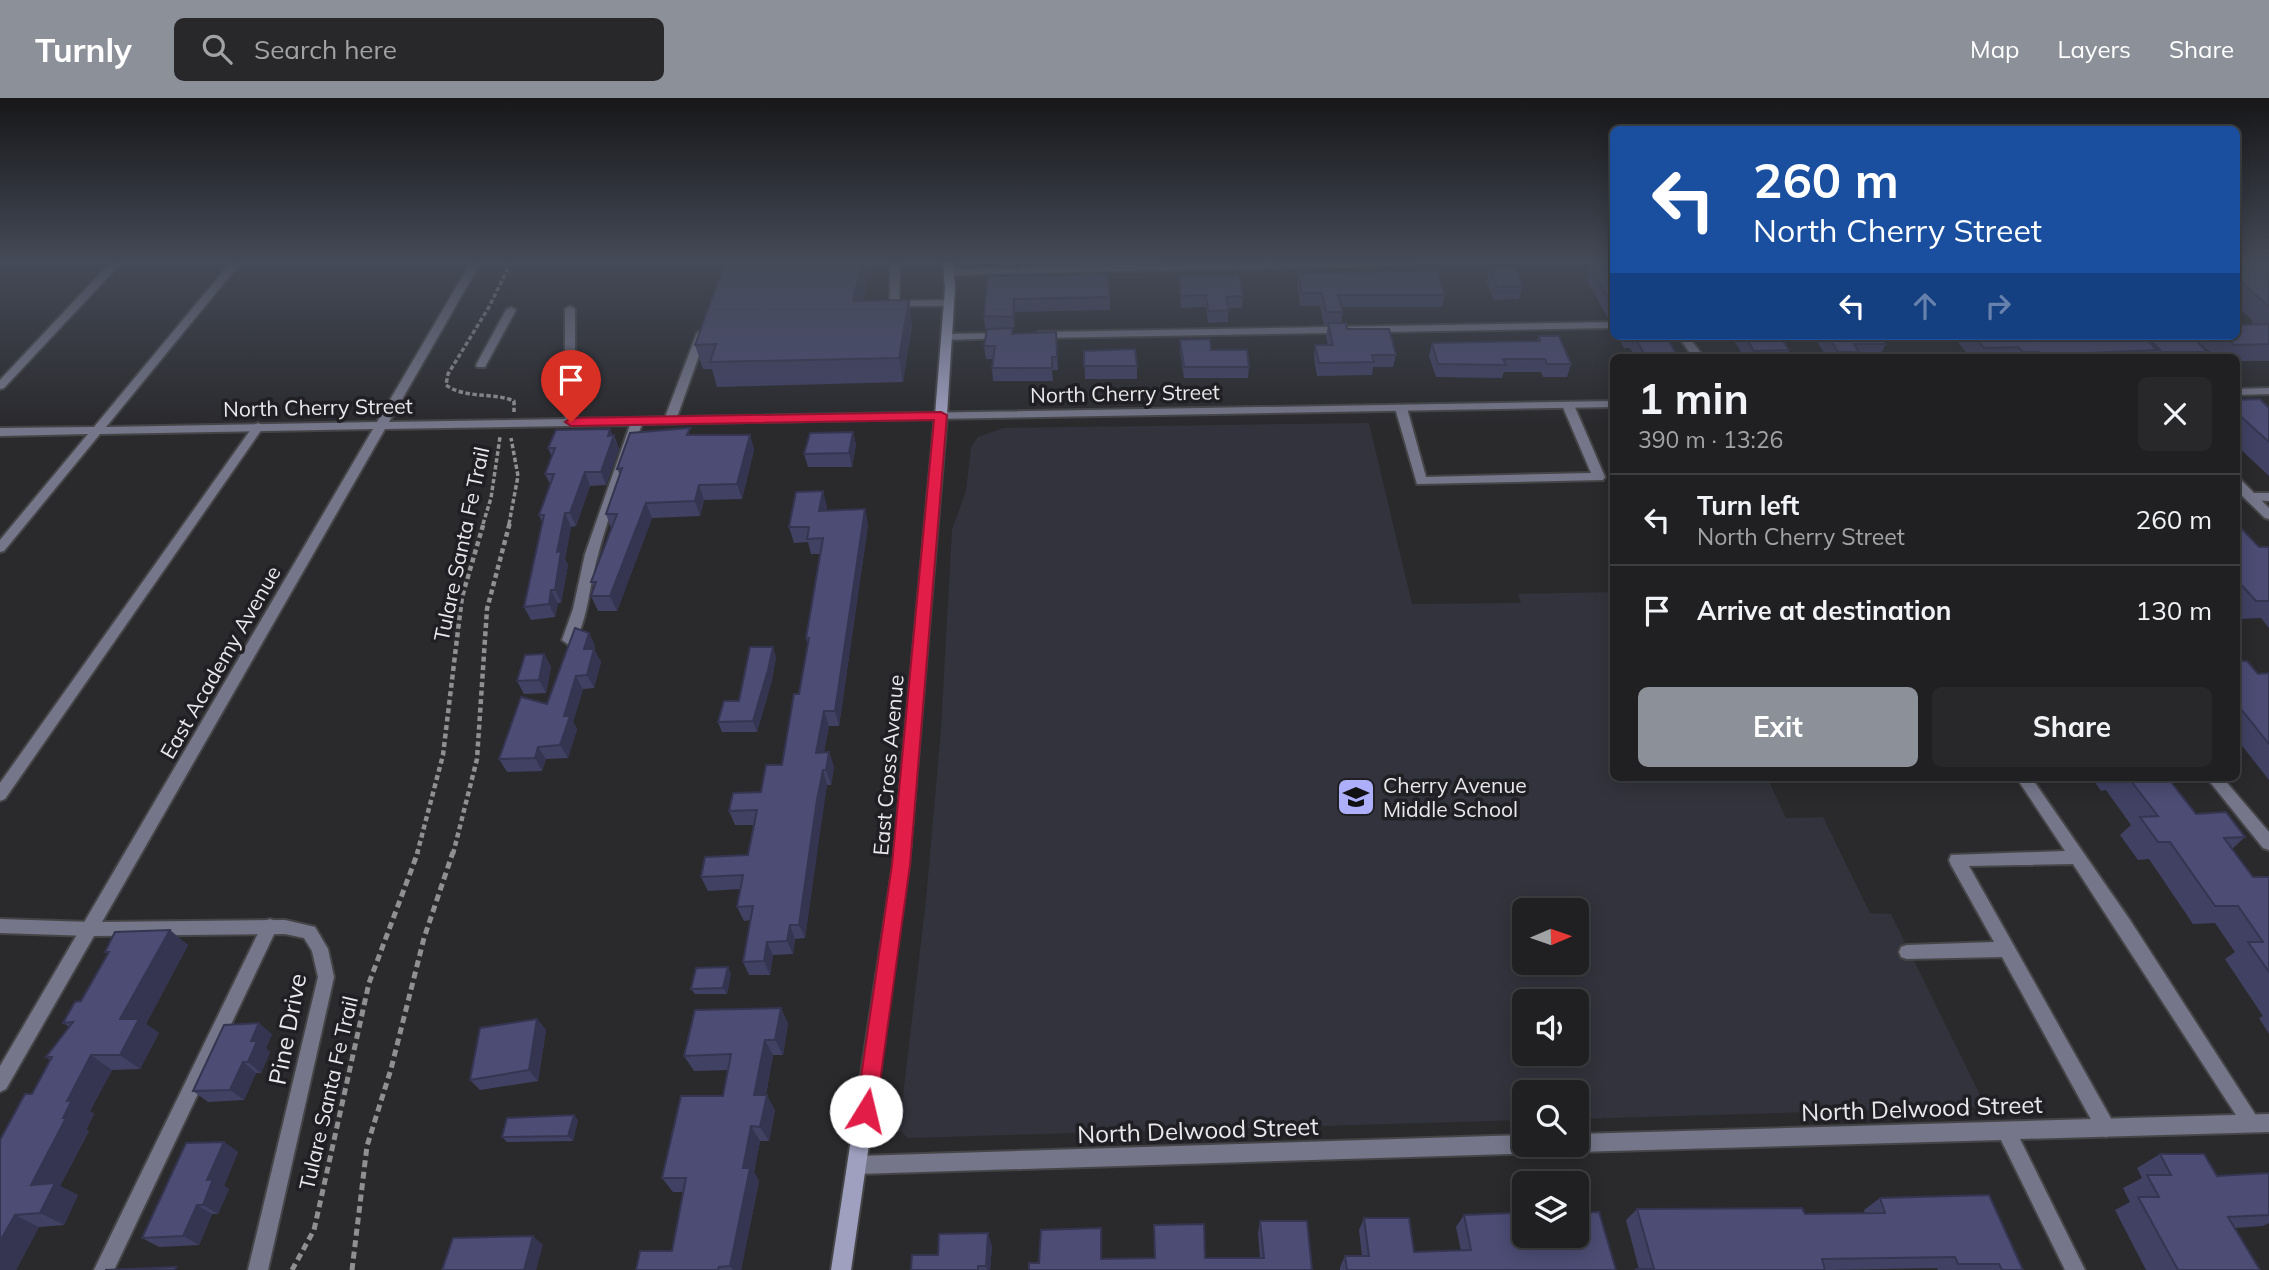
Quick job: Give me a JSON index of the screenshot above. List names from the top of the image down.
{
  "streets": {
    "street": [
      "North Cherry Street",
      "East Academy Avenue",
      "East Cross Avenue",
      "Pine Drive",
      "North Delwood Street"
    ],
    "path": ["Tulare Santa Fe Trail"]
  },
  "crossings": [
    ["North Cherry Street", "Tulare Santa Fe Trail"],
    ["North Cherry Street", "East Academy Avenue"],
    ["North Cherry Street", "East Cross Avenue"],
    ["East Academy Avenue", "Pine Drive"],
    ["East Cross Avenue", "North Delwood Street"]
  ],
  "places": {
    "school or university": ["Cherry Avenue Middle School"]
  },
  "north": "right",
  "page": {
    "header": "Turnly",
    "search": "Search here",
    "nav": ["Map", "Layers", "Share"],
    "turn": ["260 m", "North Cherry Street"],
    "heading": ["1 min", "390 m · 13:26"],
    "list": [
      {
        "name": "Turn left",
        "note": "North Cherry Street",
        "value": "260 m"
      },
      {
        "name": "Arrive at destination",
        "value": "130 m"
      }
    ],
    "buttons": ["Exit", "Share"]
  }
}
